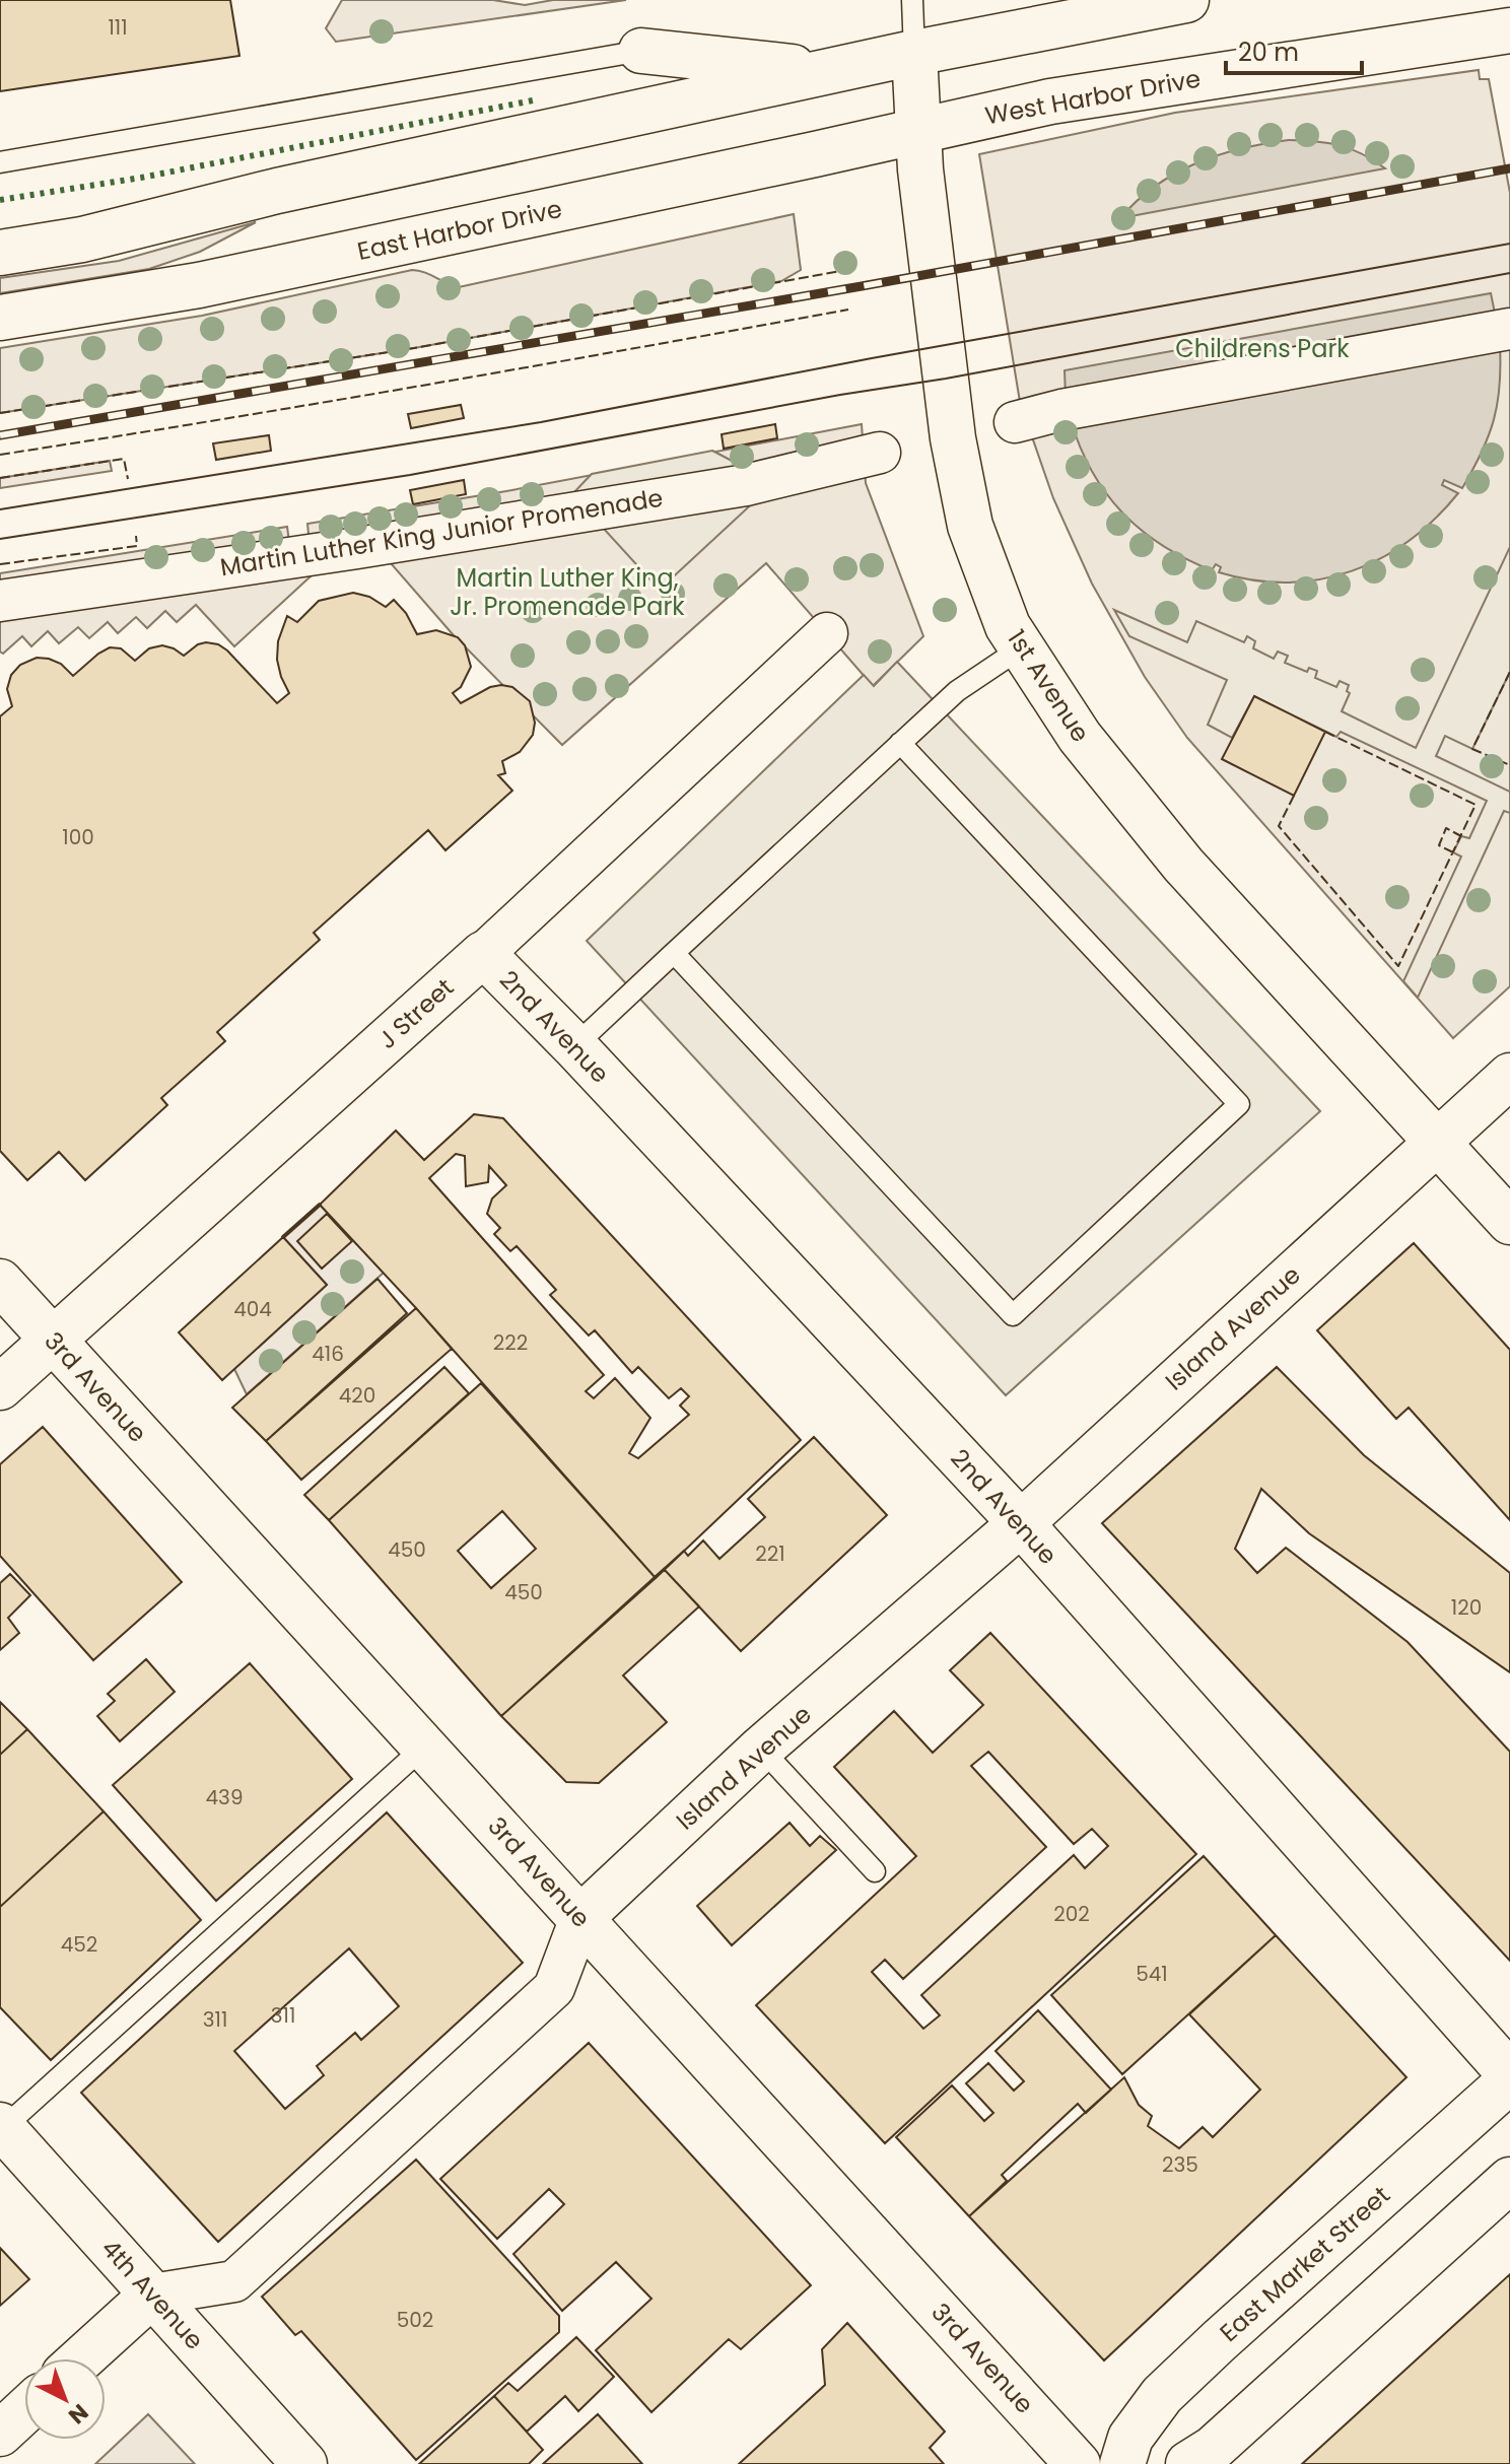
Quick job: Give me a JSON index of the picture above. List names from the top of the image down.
{
  "streets": {
    "main road": [
      "West Harbor Drive",
      "East Harbor Drive",
      "1st Avenue",
      "J Street",
      "2nd Avenue",
      "Island Avenue",
      "3rd Avenue",
      "East Market Street",
      "4th Avenue"
    ],
    "street": ["Martin Luther King Junior Promenade"]
  },
  "crossings": [
    ["West Harbor Drive", "East Harbor Drive"],
    ["West Harbor Drive", "1st Avenue"],
    ["East Harbor Drive", "1st Avenue"],
    ["1st Avenue", "Island Avenue"],
    ["J Street", "2nd Avenue"],
    ["J Street", "3rd Avenue"],
    ["2nd Avenue", "Island Avenue"],
    ["Island Avenue", "3rd Avenue"],
    ["Island Avenue", "4th Avenue"]
  ],
  "parks": ["Childrens Park", "Martin Luther King, Jr. Promenade Park"],
  "house_numbers": [
    "111",
    "100",
    "404",
    "222",
    "416",
    "420",
    "450",
    "221",
    "450",
    "120",
    "439",
    "202",
    "452",
    "541",
    "311",
    "311",
    "235",
    "502"
  ],
  "scale_bar": "20 m",
  "north": "bottom right"
}
